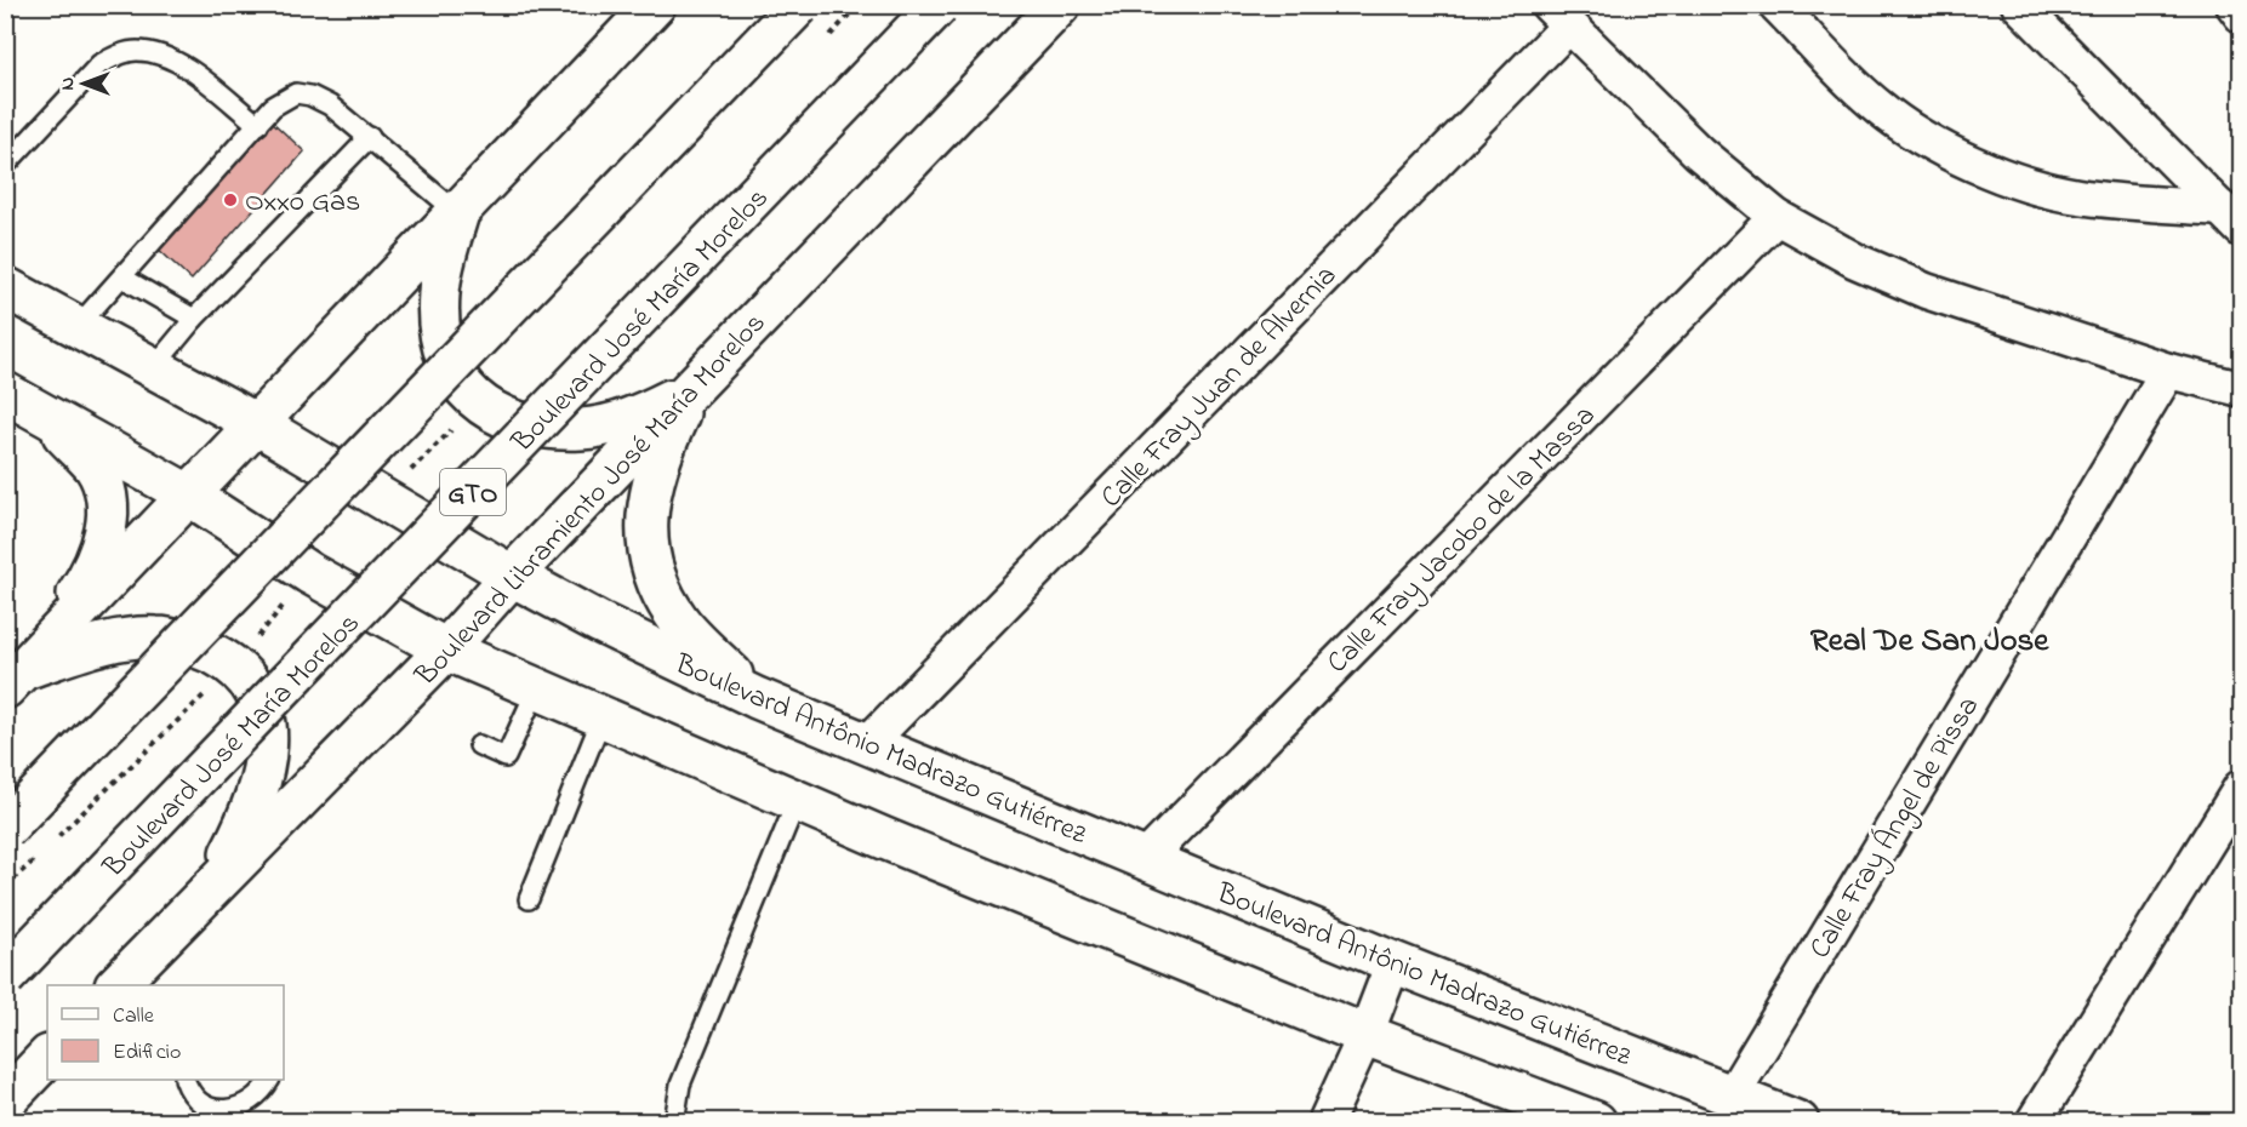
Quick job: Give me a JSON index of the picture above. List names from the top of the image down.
{
  "streets": {
    "street": [
      "Boulevard José María Morelos",
      "Calle Fray Juan de Alvernia",
      "GTO",
      "Boulevard Libramiento José María Morelos",
      "Calle Fray Jacobo de la Massa",
      "Boulevard Antônio Madrazo Gutiérrez",
      "Calle Fray Ángel de Pissa"
    ]
  },
  "crossings": [
    ["Calle Fray Juan de Alvernia", "Boulevard Antônio Madrazo Gutiérrez"],
    ["Boulevard Libramiento José María Morelos", "Boulevard Antônio Madrazo Gutiérrez"],
    ["Calle Fray Jacobo de la Massa", "Boulevard Antônio Madrazo Gutiérrez"],
    ["Boulevard Antônio Madrazo Gutiérrez", "Calle Fray Ángel de Pissa"]
  ],
  "districts": ["Real De San Jose"],
  "places": ["Oxxo Gas"],
  "legend": ["Calle", "Edificio"],
  "north": "left"
}
